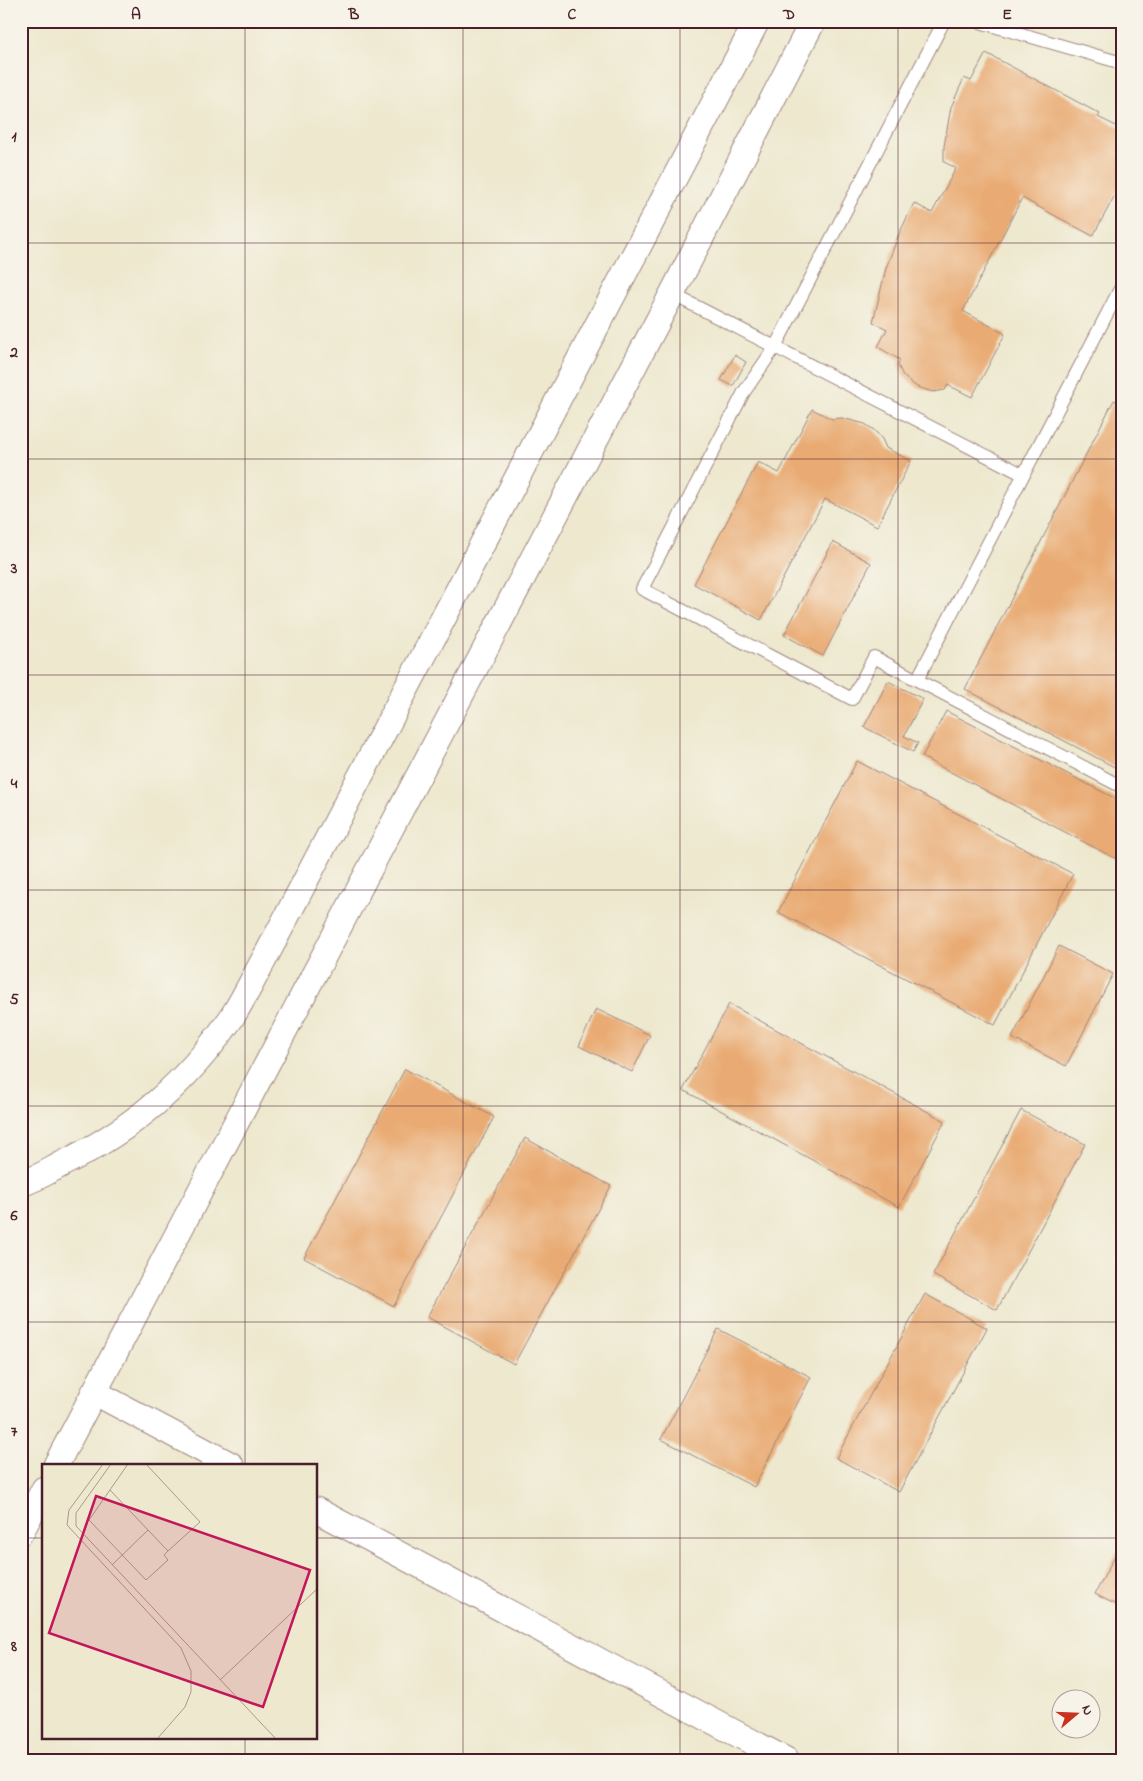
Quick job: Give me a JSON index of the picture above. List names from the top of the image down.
{
  "north": "right",
  "grid": {
    "columns": [
      "A",
      "B",
      "C",
      "D",
      "E"
    ],
    "rows": [
      "1",
      "2",
      "3",
      "4",
      "5",
      "6",
      "7",
      "8"
    ]
  }
}
